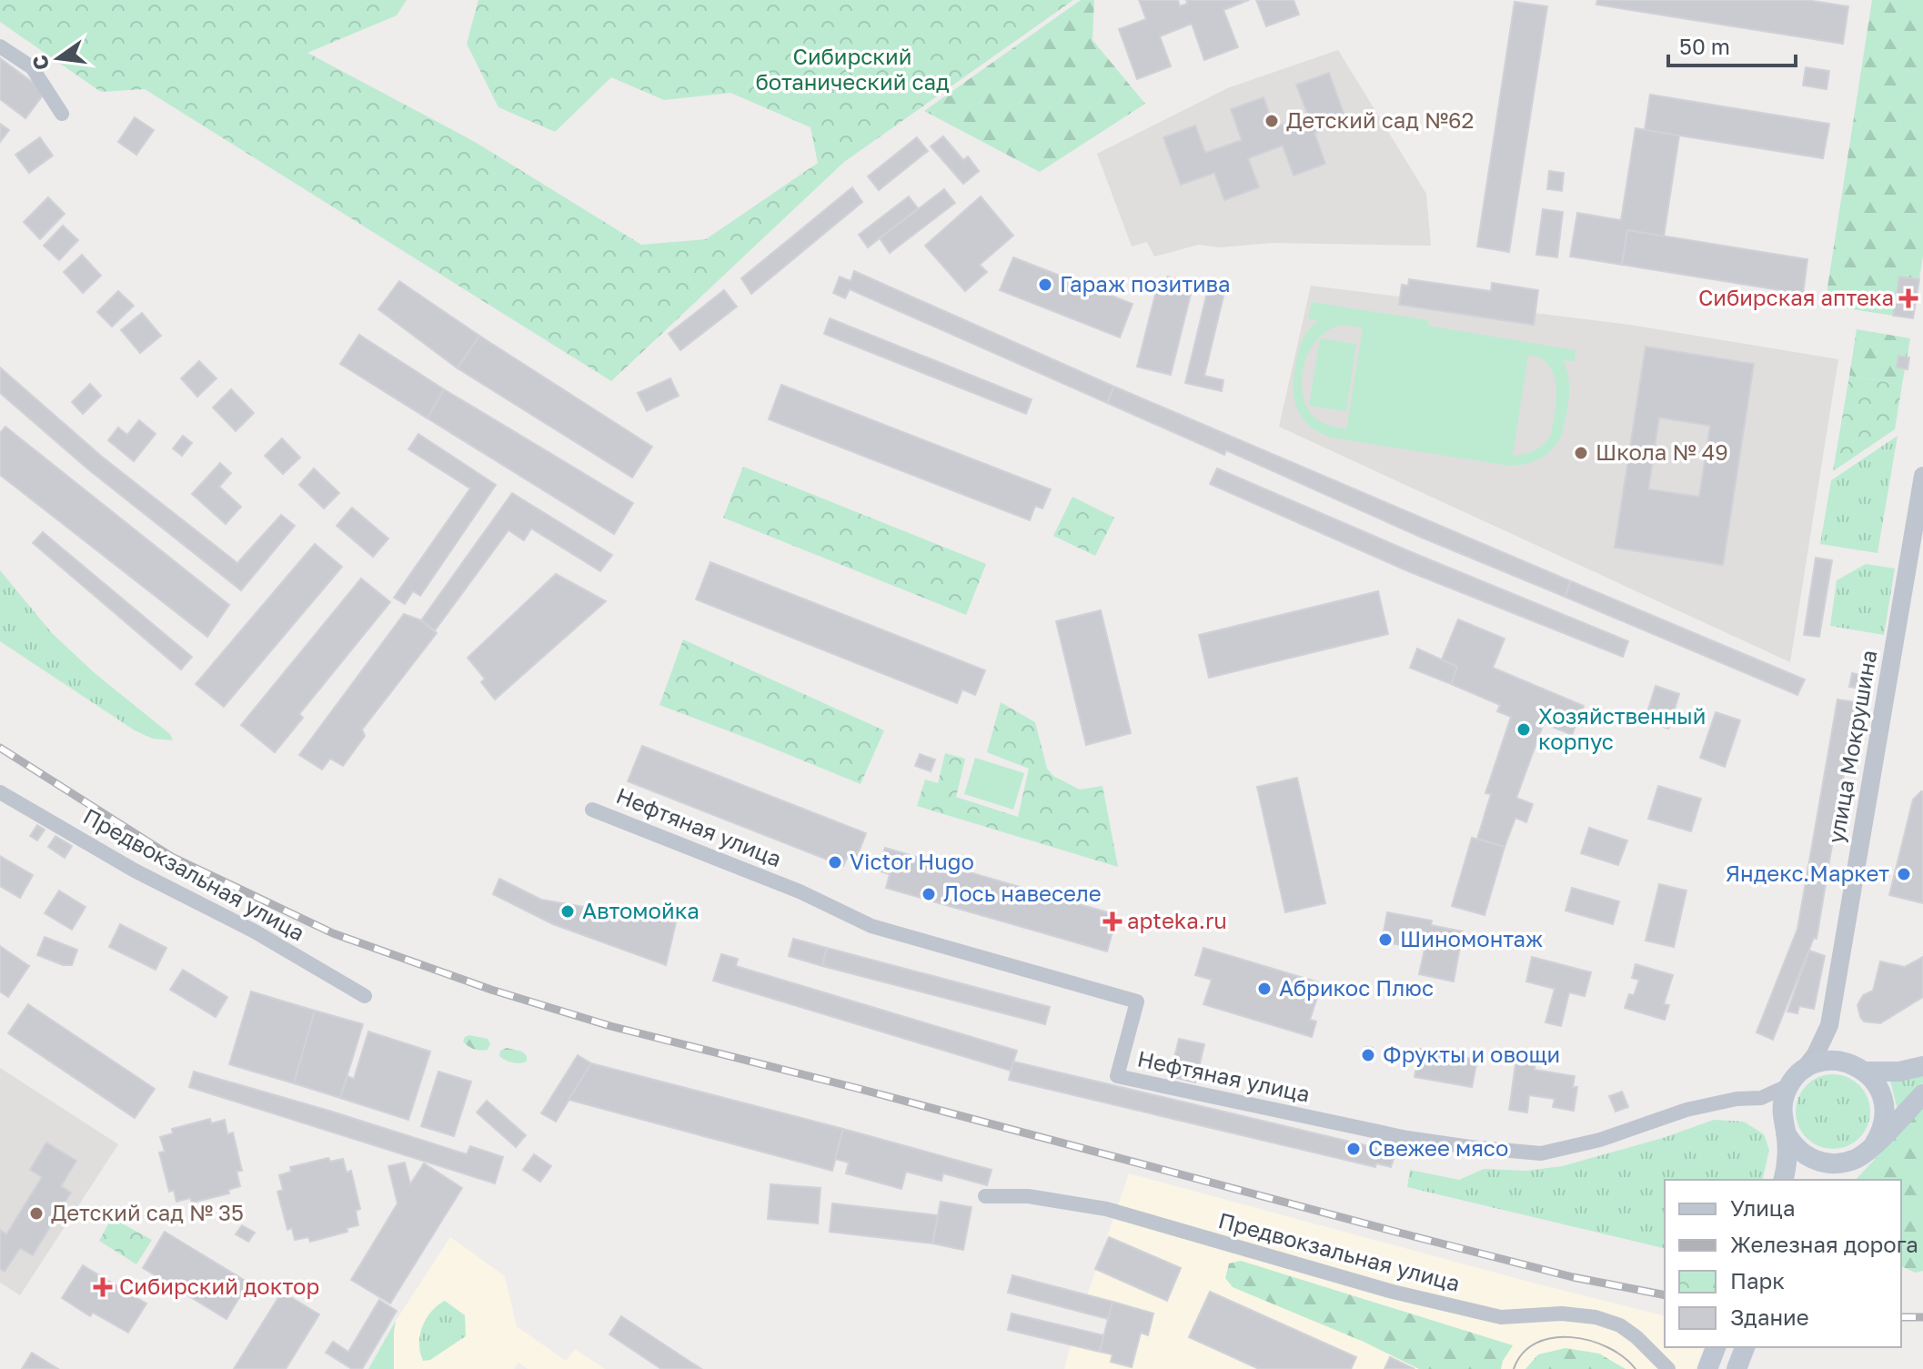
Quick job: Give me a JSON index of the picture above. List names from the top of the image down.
{
  "streets": {
    "street": ["улица Мокрушина", "Нефтяная улица", "Предвокзальная улица"]
  },
  "crossings": [
    ["улица Мокрушина", "Нефтяная улица"]
  ],
  "parks": ["Сибирский ботанический сад"],
  "places": {
    "other": [
      "Детский сад №62",
      "Гараж позитива",
      "Школа № 49",
      "Хозяйственный корпус",
      "Victor Hugo",
      "Яндекс.Маркет",
      "Лось навеселе",
      "Автомойка",
      "Шиномонтаж",
      "Абрикос Плюс",
      "Фрукты и овощи",
      "Свежее мясо",
      "Детский сад № 35"
    ],
    "health": ["Сибирская аптека", "apteka.ru", "Сибирский доктор"]
  },
  "legend": [
    "Улица",
    "Железная дорога",
    "Парк",
    "Здание"
  ],
  "scale_bar": "50 m",
  "north": "left"
}
